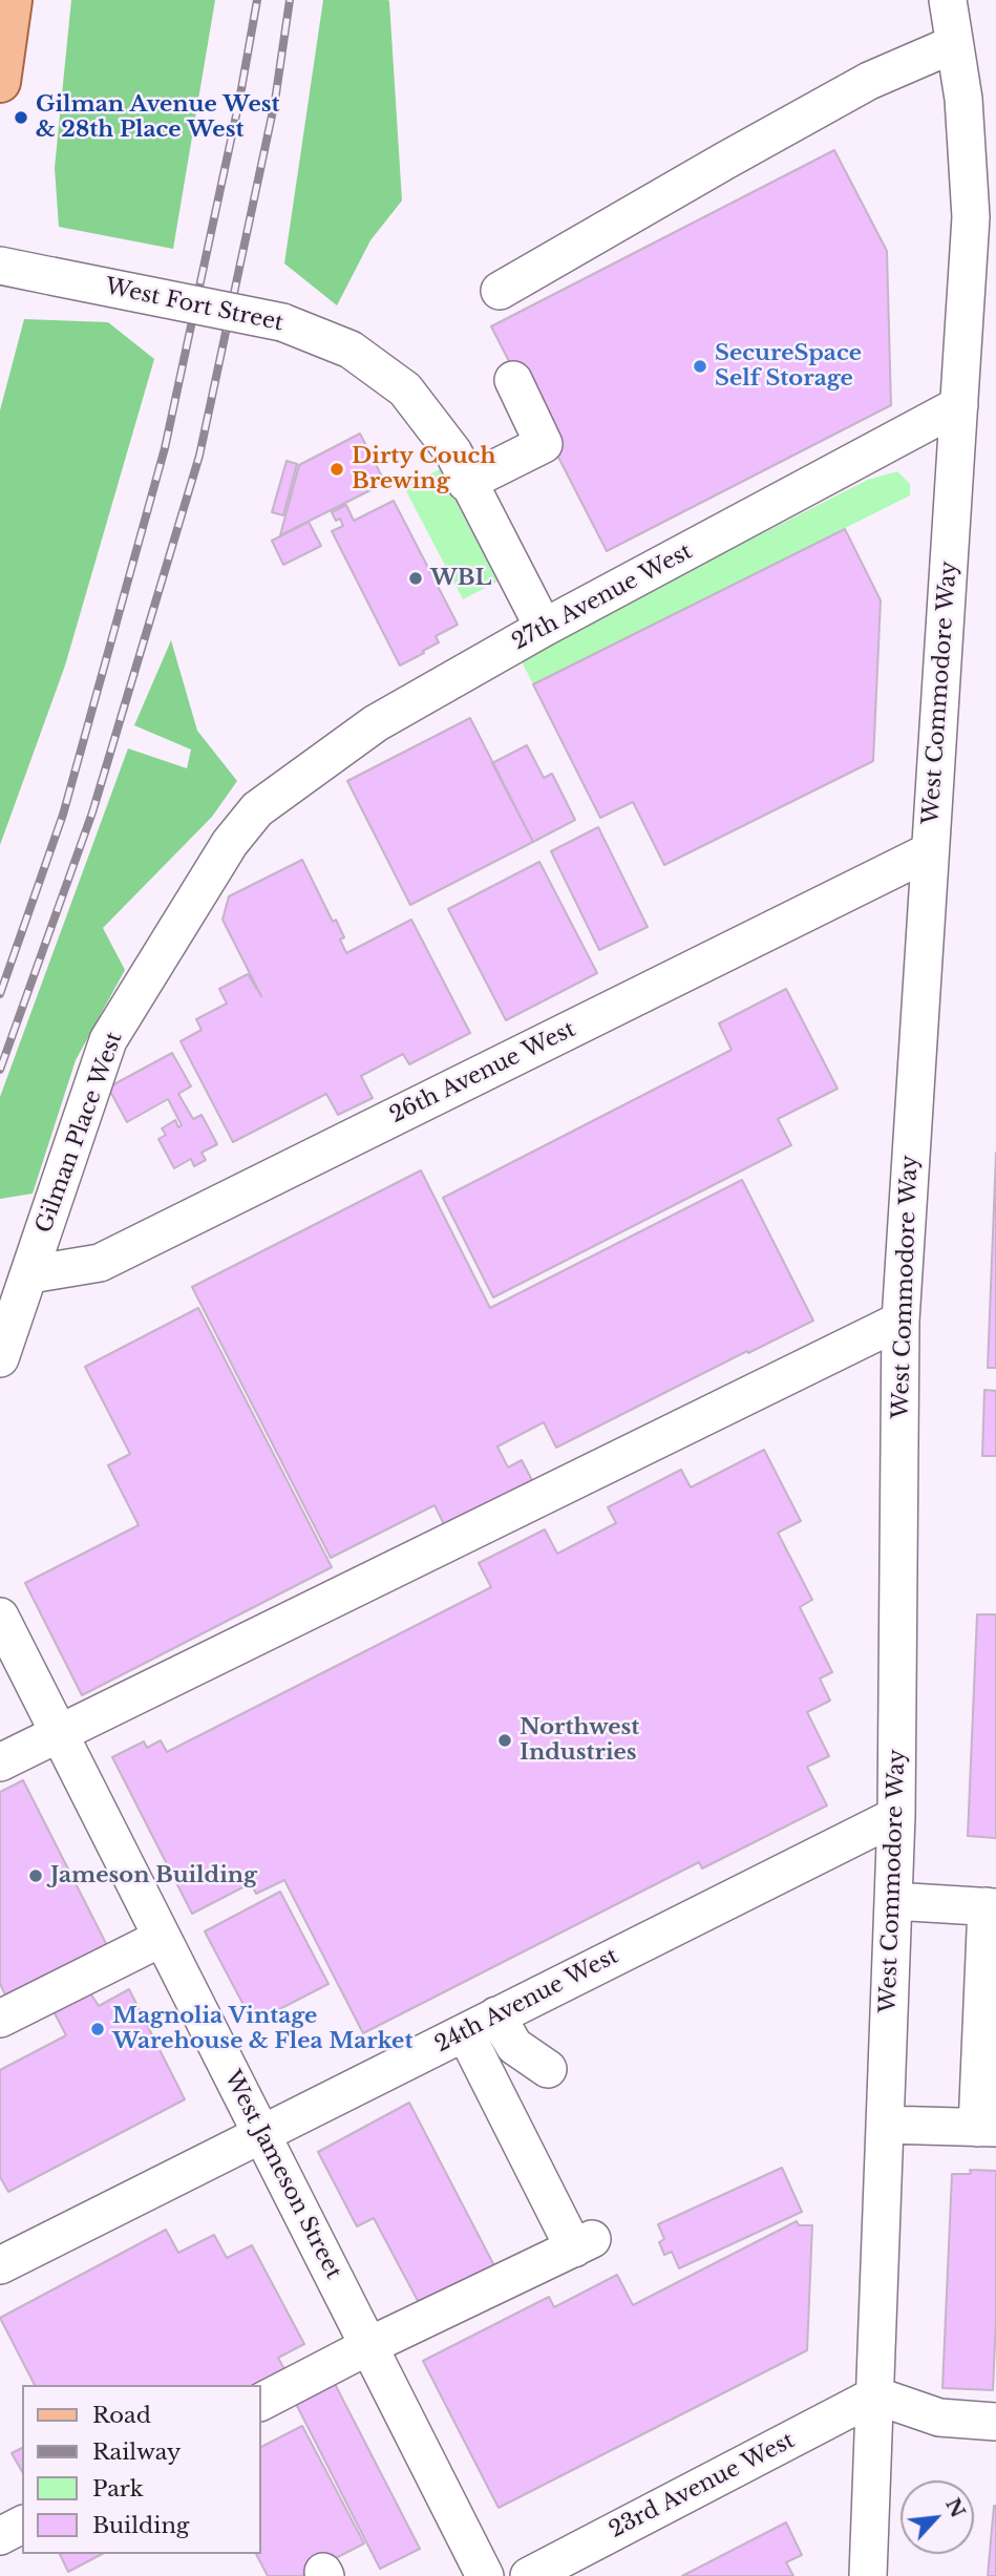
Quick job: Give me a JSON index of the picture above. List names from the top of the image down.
{
  "streets": {
    "street": [
      "West Fort Street",
      "27th Avenue West",
      "West Commodore Way",
      "26th Avenue West",
      "Gilman Place West",
      "24th Avenue West",
      "West Jameson Street",
      "23rd Avenue West"
    ]
  },
  "crossings": [
    ["West Fort Street", "27th Avenue West"],
    ["27th Avenue West", "West Commodore Way"],
    ["27th Avenue West", "Gilman Place West"],
    ["West Commodore Way", "26th Avenue West"],
    ["West Commodore Way", "24th Avenue West"],
    ["West Commodore Way", "23rd Avenue West"],
    ["26th Avenue West", "Gilman Place West"],
    ["24th Avenue West", "West Jameson Street"]
  ],
  "places": [
    "Gilman Avenue West & 28th Place West",
    "SecureSpace Self Storage",
    "Dirty Couch Brewing",
    "WBL",
    "Northwest Industries",
    "Jameson Building",
    "Magnolia Vintage Warehouse & Flea Market"
  ],
  "legend": [
    "Road",
    "Railway",
    "Park",
    "Building"
  ],
  "north": "top right"
}
